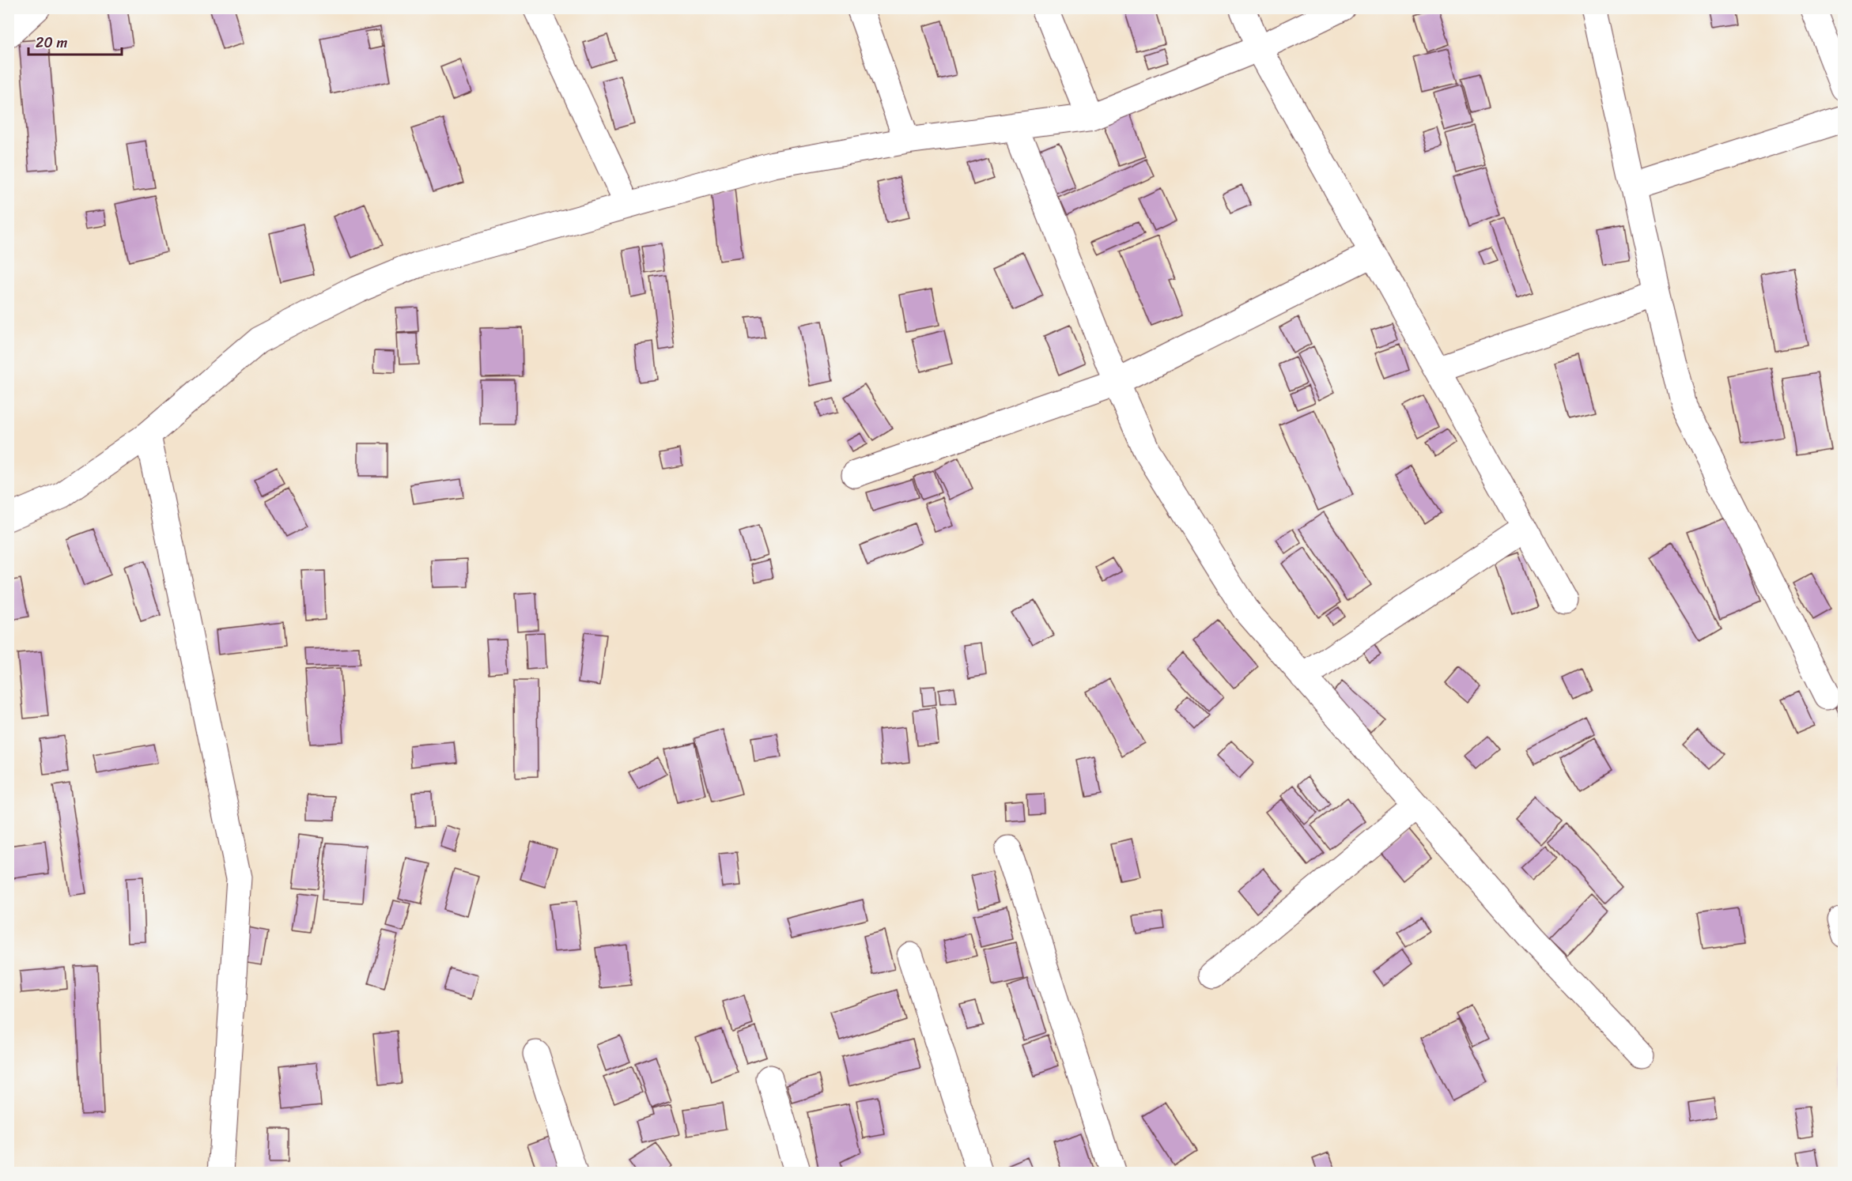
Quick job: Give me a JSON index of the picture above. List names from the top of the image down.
{
  "scale_bar": "20 m"
}
